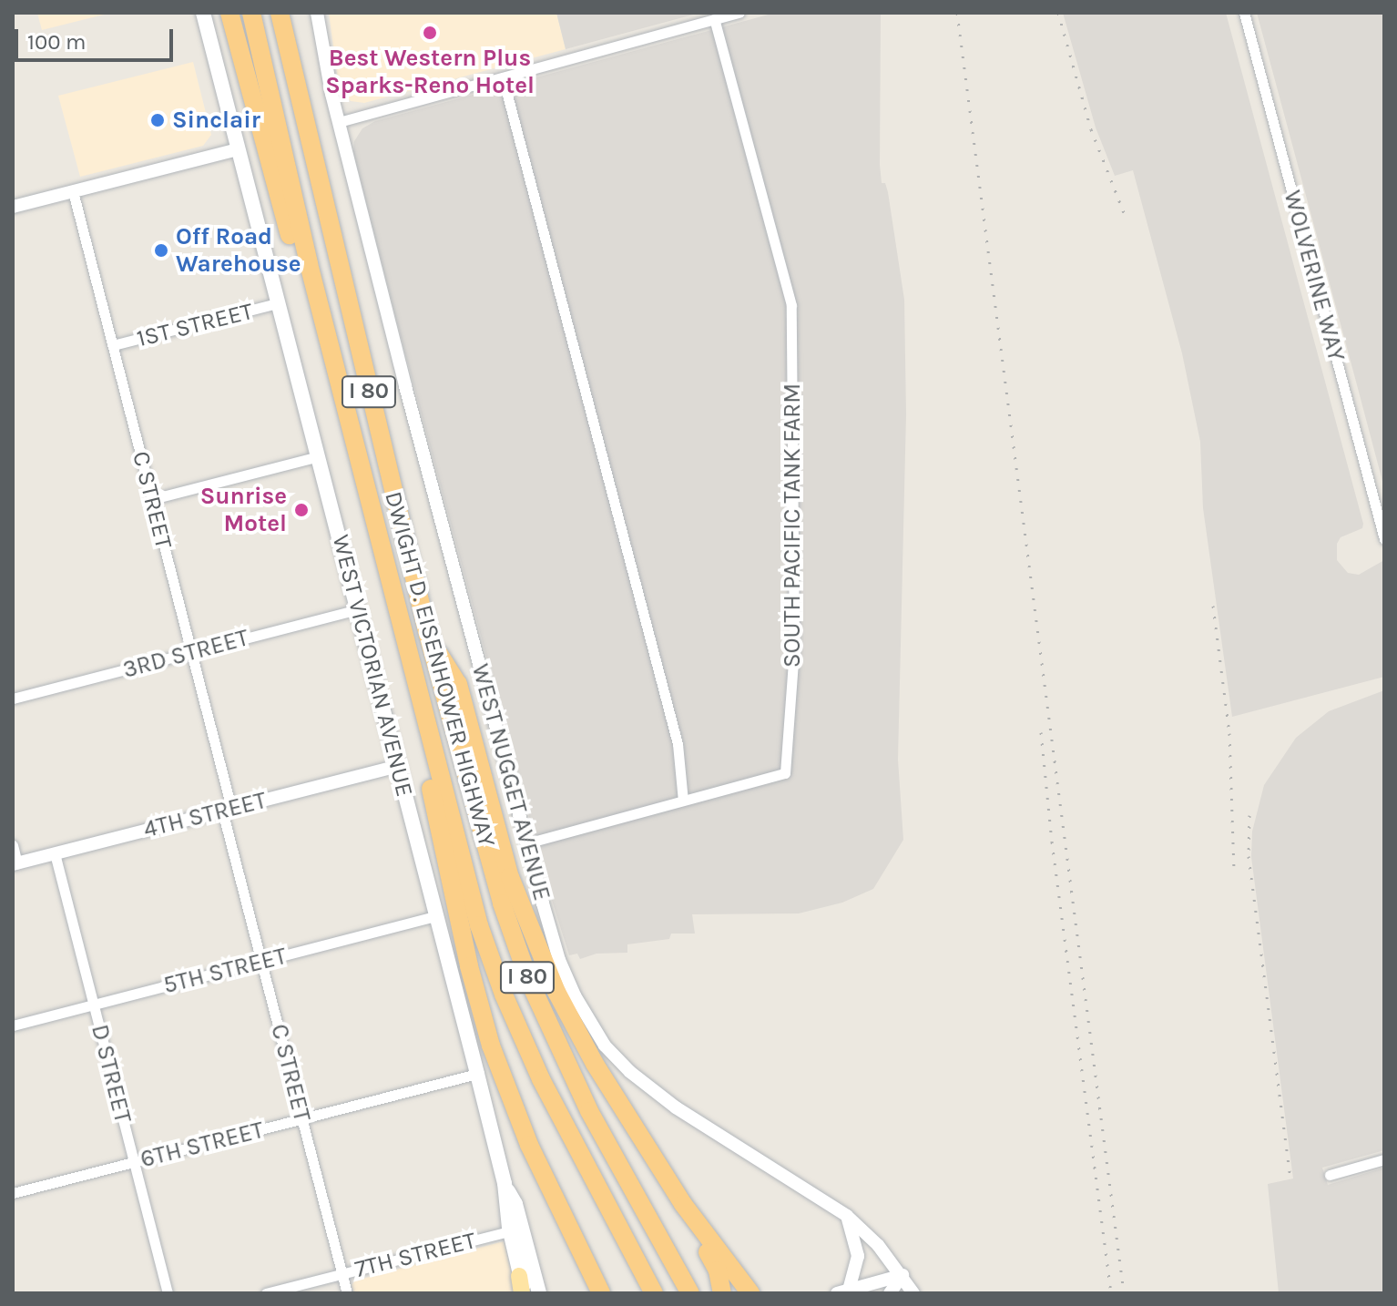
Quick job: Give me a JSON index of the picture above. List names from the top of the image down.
{
  "streets": {
    "highway": ["I 80", "DWIGHT D. EISENHOWER HIGHWAY"],
    "main road": ["WEST VICTORIAN AVENUE"],
    "street": [
      "WOLVERINE WAY",
      "1ST STREET",
      "C STREET",
      "SOUTH PACIFIC TANK FARM",
      "3RD STREET",
      "WEST NUGGET AVENUE",
      "4TH STREET",
      "5TH STREET",
      "D STREET",
      "6TH STREET",
      "7TH STREET"
    ]
  },
  "crossings": [
    ["1ST STREET", "C STREET"],
    ["1ST STREET", "WEST VICTORIAN AVENUE"],
    ["C STREET", "3RD STREET"],
    ["C STREET", "4TH STREET"],
    ["C STREET", "5TH STREET"],
    ["C STREET", "6TH STREET"],
    ["C STREET", "7TH STREET"],
    ["SOUTH PACIFIC TANK FARM", "WEST NUGGET AVENUE"],
    ["3RD STREET", "WEST VICTORIAN AVENUE"],
    ["WEST VICTORIAN AVENUE", "4TH STREET"],
    ["WEST VICTORIAN AVENUE", "5TH STREET"],
    ["WEST VICTORIAN AVENUE", "6TH STREET"],
    ["WEST VICTORIAN AVENUE", "7TH STREET"],
    ["4TH STREET", "D STREET"],
    ["5TH STREET", "D STREET"],
    ["D STREET", "6TH STREET"]
  ],
  "places": [
    "Best Western Plus Sparks-Reno Hotel",
    "Sinclair",
    "Off Road Warehouse",
    "Sunrise Motel"
  ],
  "scale_bar": "100 m"
}
